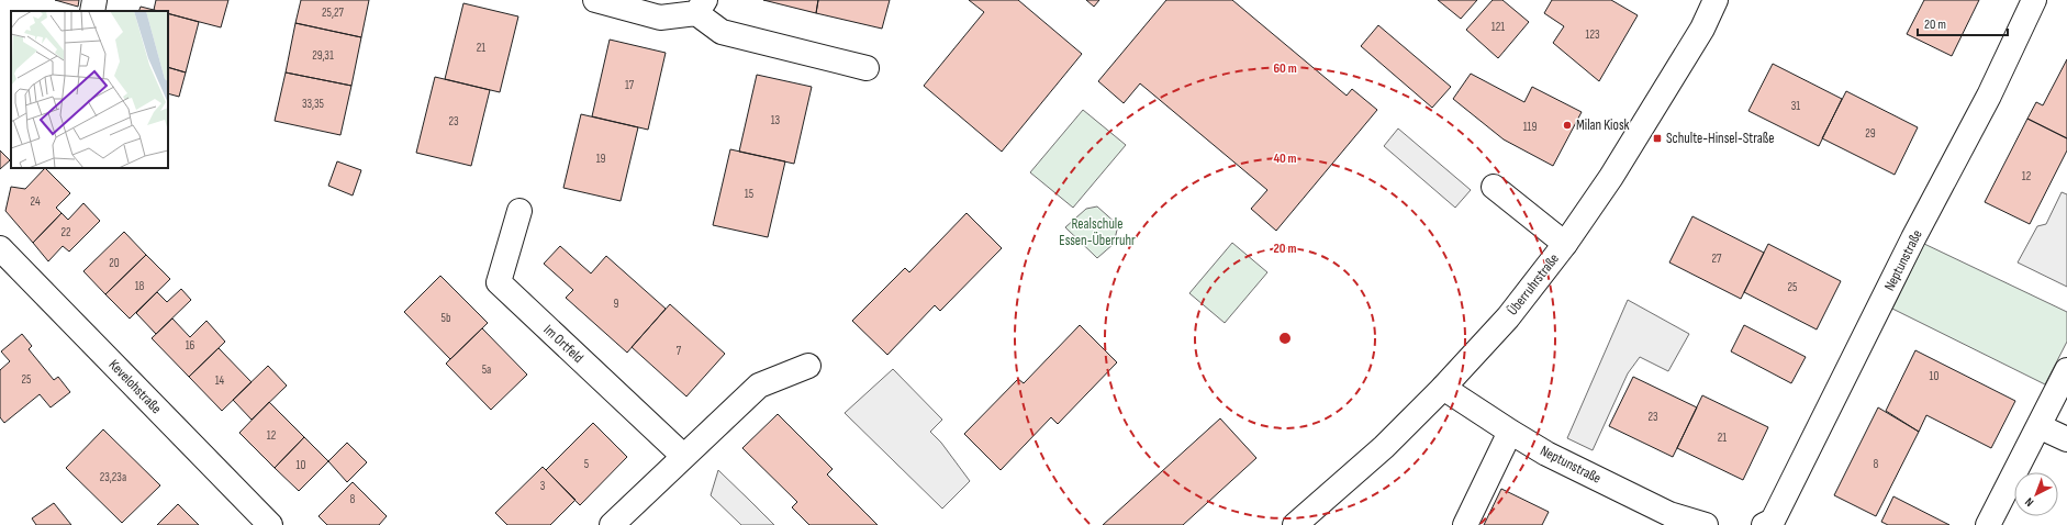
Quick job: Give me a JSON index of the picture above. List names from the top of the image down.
{
  "streets": {
    "street": [
      "Neptunstraße",
      "Überruhrstraße",
      "Im Ortfeld",
      "Kevelohstraße"
    ]
  },
  "crossings": [
    ["Neptunstraße", "Überruhrstraße"]
  ],
  "parks": ["Realschule Essen-Überruhr"],
  "places": {
    "other": ["Milan Kiosk"],
    "transit": ["Schulte-Hinsel-Straße"]
  },
  "house_numbers": [
    "25,27",
    "121",
    "123",
    "21",
    "29,31",
    "17",
    "33,35",
    "31",
    "13",
    "23",
    "119",
    "29",
    "19",
    "12",
    "15",
    "24",
    "22",
    "27",
    "20",
    "18",
    "25",
    "9",
    "5b",
    "16",
    "7",
    "5a",
    "10",
    "25",
    "14",
    "23",
    "12",
    "21",
    "5",
    "8",
    "10",
    "23,23a",
    "3",
    "8"
  ],
  "scale_bar": "20 m",
  "north": "bottom left",
  "rings": ["60 m", "40 m", "20 m"]
}
